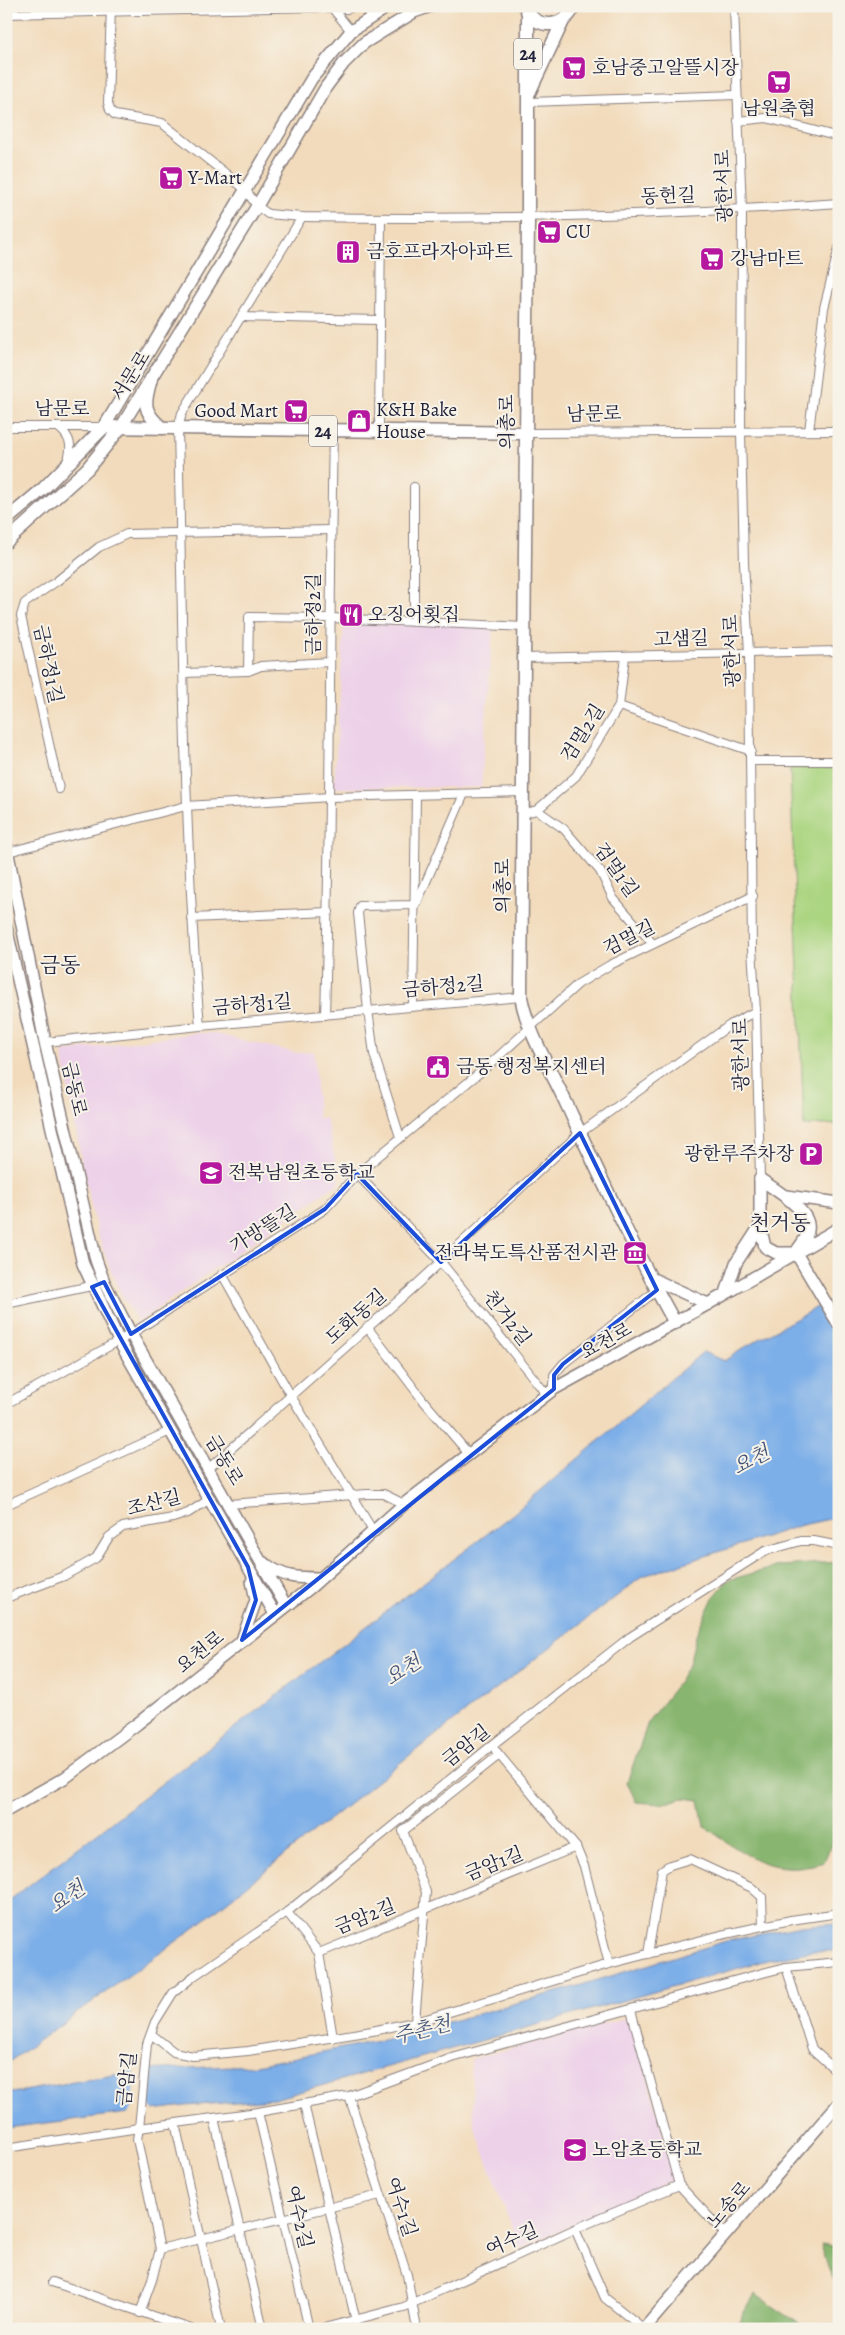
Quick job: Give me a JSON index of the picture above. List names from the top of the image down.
{
  "streets": {
    "main road": [
      "24",
      "서문로",
      "남문로",
      "의총로"
    ],
    "street": [
      "광한서로",
      "동헌길",
      "금하정2길",
      "고샘길",
      "금하정1길",
      "검멀2길",
      "검멀1길",
      "검멀길",
      "금동로",
      "가방뜰길",
      "도화동길",
      "천거2길",
      "요천로",
      "조산길",
      "금암길",
      "금암1길",
      "금암2길",
      "노송로",
      "여수1길",
      "여수2길",
      "여수길"
    ]
  },
  "crossings": [
    ["24", "의총로"],
    ["광한서로", "동헌길"],
    ["광한서로", "남문로"],
    ["광한서로", "고샘길"],
    ["광한서로", "검멀2길"],
    ["광한서로", "검멀길"],
    ["동헌길", "의총로"],
    ["서문로", "남문로"],
    ["남문로", "의총로"],
    ["남문로", "금하정2길"],
    ["남문로", "금하정1길"],
    ["의총로", "금하정2길"],
    ["의총로", "고샘길"],
    ["의총로", "검멀길"],
    ["의총로", "가방뜰길"],
    ["의총로", "도화동길"],
    ["의총로", "요천로"],
    ["금하정2길", "금하정1길"],
    ["검멀2길", "검멀1길"],
    ["검멀1길", "검멀길"],
    ["검멀길", "가방뜰길"],
    ["금동로", "가방뜰길"],
    ["금동로", "도화동길"],
    ["금동로", "요천로"],
    ["금동로", "조산길"],
    ["도화동길", "천거2길"],
    ["천거2길", "요천로"],
    ["금암길", "금암2길"],
    ["금암1길", "금암2길"],
    ["여수1길", "여수길"]
  ],
  "districts": ["금동", "천거동"],
  "water": ["요천", "주촌천"],
  "places": {
    "supermarket": [
      "호남중고알뜰시장",
      "남원축협",
      "Y-Mart",
      "CU",
      "강남마트",
      "Good Mart"
    ],
    "building": ["금호프라자아파트"],
    "shop": ["K&H Bake House"],
    "restaurant": ["오징어횟집"],
    "public building": ["금동 행정복지센터"],
    "parking": ["광한루주차장"],
    "school or university": ["전북남원초등학교", "노암초등학교"],
    "museum": ["전라북도특산품전시관"]
  }
}
